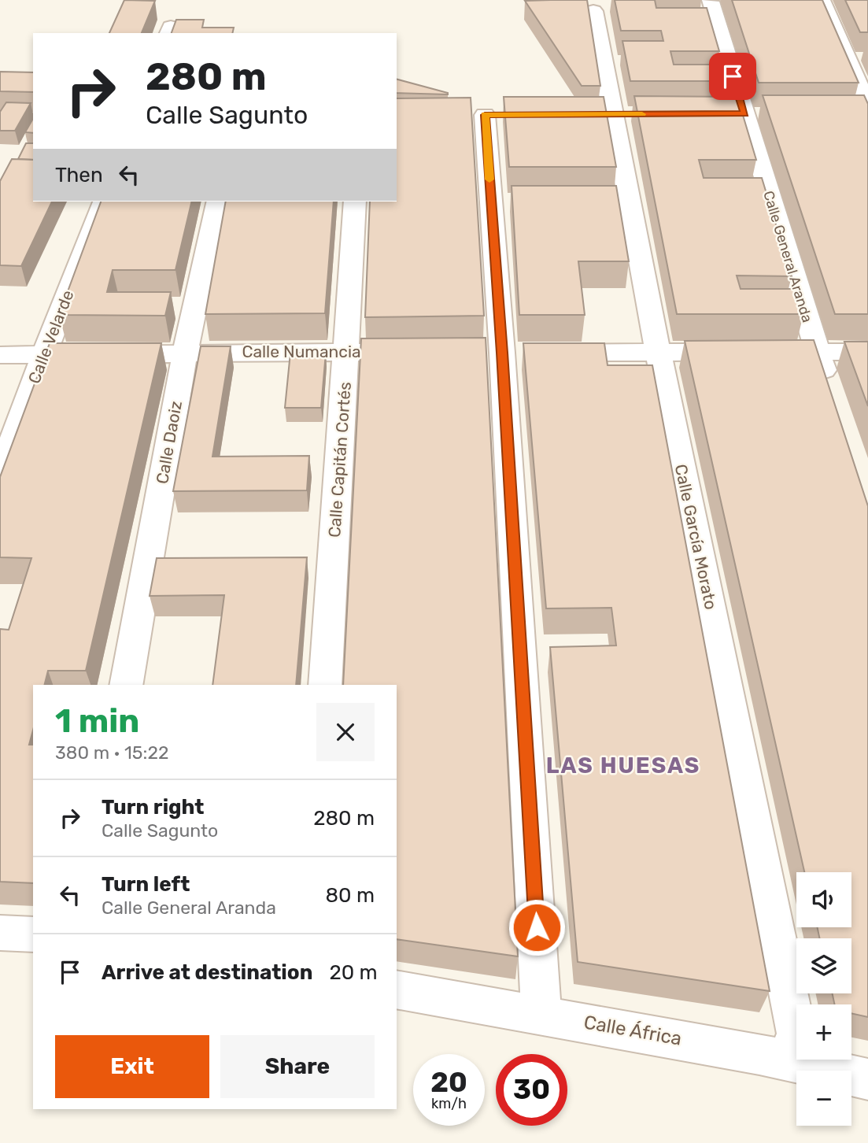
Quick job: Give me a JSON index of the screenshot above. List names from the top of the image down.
{
  "streets": {
    "street": [
      "Calle General Aranda",
      "Calle Velarde",
      "Calle Numancia",
      "Calle Daoiz",
      "Calle Capitán Cortés",
      "Calle García Morato",
      "Calle África"
    ]
  },
  "crossings": [
    ["Calle Velarde", "Calle Numancia"],
    ["Calle Numancia", "Calle Daoiz"],
    ["Calle Numancia", "Calle Capitán Cortés"],
    ["Calle García Morato", "Calle África"]
  ],
  "districts": ["LAS HUESAS"],
  "page": {
    "turn": ["280 m", "Calle Sagunto"],
    "then": "Then",
    "heading": ["1 min", "380 m · 15:22"],
    "list": [
      {
        "name": "Turn right",
        "note": "Calle Sagunto",
        "value": "280 m"
      },
      {
        "name": "Turn left",
        "note": "Calle General Aranda",
        "value": "80 m"
      },
      {
        "name": "Arrive at destination",
        "value": "20 m"
      }
    ],
    "map_buttons": ["+", "−"],
    "buttons": ["Exit", "Share"],
    "speed": "20 km/h",
    "limit": "30"
  }
}
